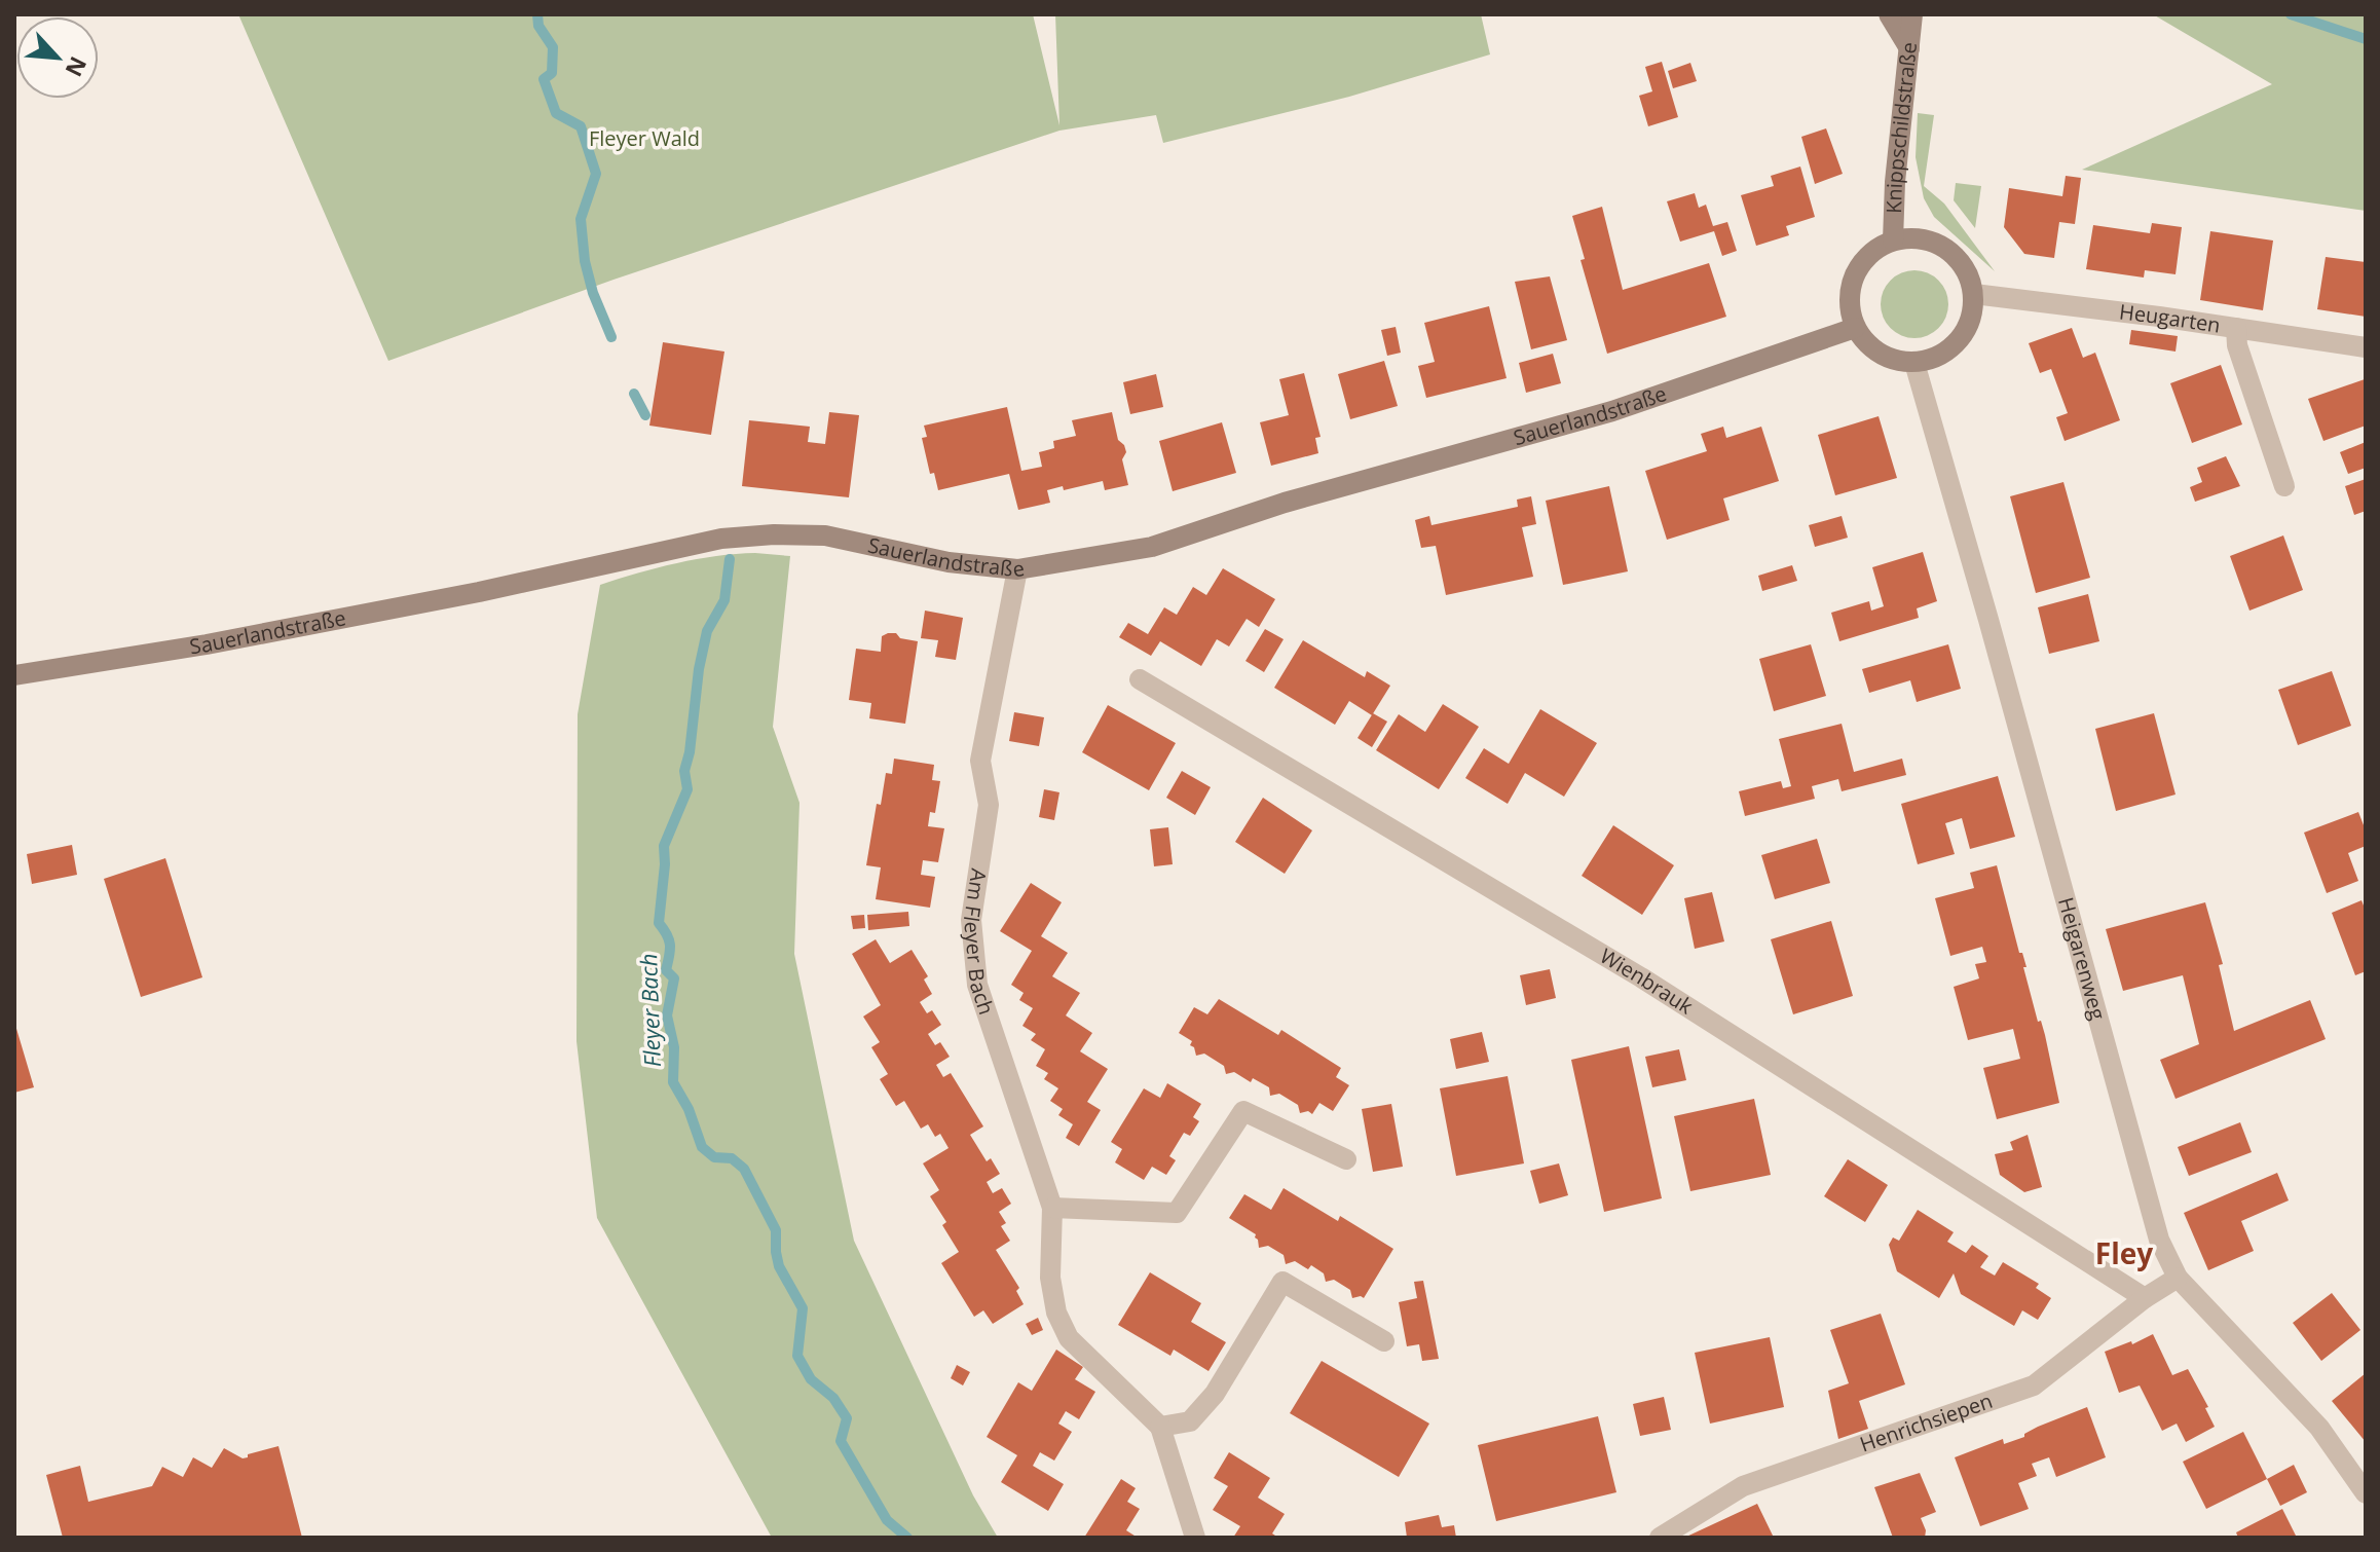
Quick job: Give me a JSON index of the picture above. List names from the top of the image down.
{
  "streets": {
    "street": [
      "Knippschildstraße",
      "Heugarten",
      "Sauerlandstraße",
      "Am Fleyer Bach",
      "Heigarenweg",
      "Wienbrauk",
      "Henrichsiepen"
    ]
  },
  "crossings": [
    ["Knippschildstraße", "Heugarten"],
    ["Knippschildstraße", "Sauerlandstraße"],
    ["Knippschildstraße", "Heigarenweg"],
    ["Heugarten", "Sauerlandstraße"],
    ["Heugarten", "Heigarenweg"],
    ["Sauerlandstraße", "Am Fleyer Bach"],
    ["Sauerlandstraße", "Heigarenweg"],
    ["Heigarenweg", "Henrichsiepen"],
    ["Wienbrauk", "Henrichsiepen"]
  ],
  "districts": ["Fley"],
  "water": ["Fleyer Bach"],
  "parks": ["Fleyer Wald"],
  "north": "bottom right"
}
